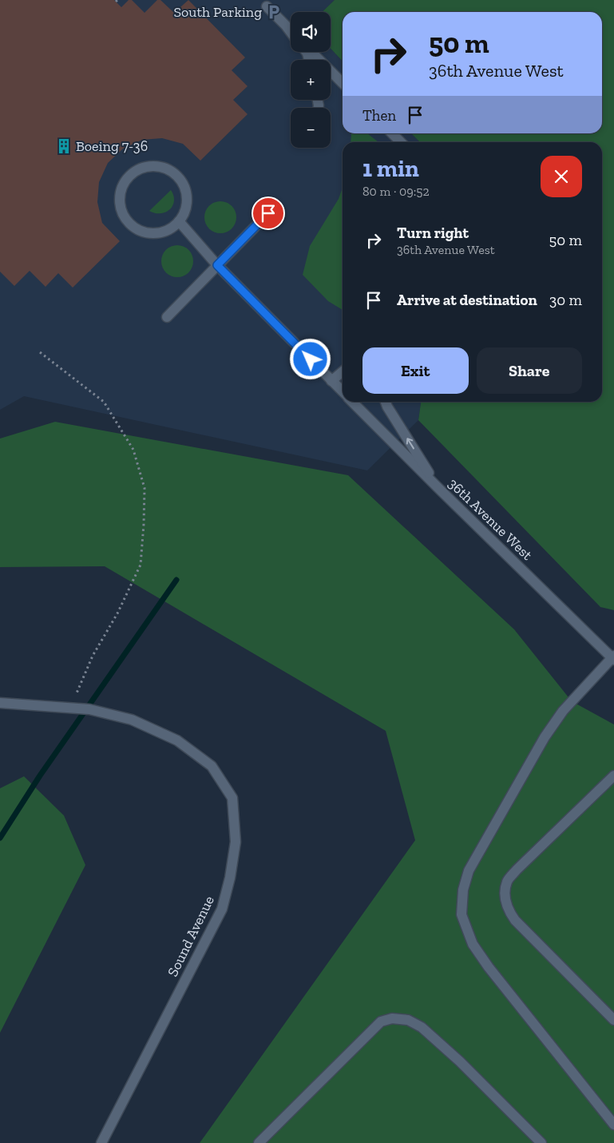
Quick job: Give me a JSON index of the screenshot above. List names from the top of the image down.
{
  "streets": {
    "street": ["36th Avenue West", "Sound Avenue"]
  },
  "places": {
    "parking": ["South Parking"],
    "building": ["Boeing 7-36"]
  },
  "page": {
    "map_buttons": ["+", "−"],
    "turn": ["50 m", "36th Avenue West"],
    "then": "Then",
    "heading": ["1 min", "80 m · 09:52"],
    "list": [
      {
        "name": "Turn right",
        "note": "36th Avenue West",
        "value": "50 m"
      },
      {
        "name": "Arrive at destination",
        "value": "30 m"
      }
    ],
    "buttons": ["Exit", "Share"]
  }
}
